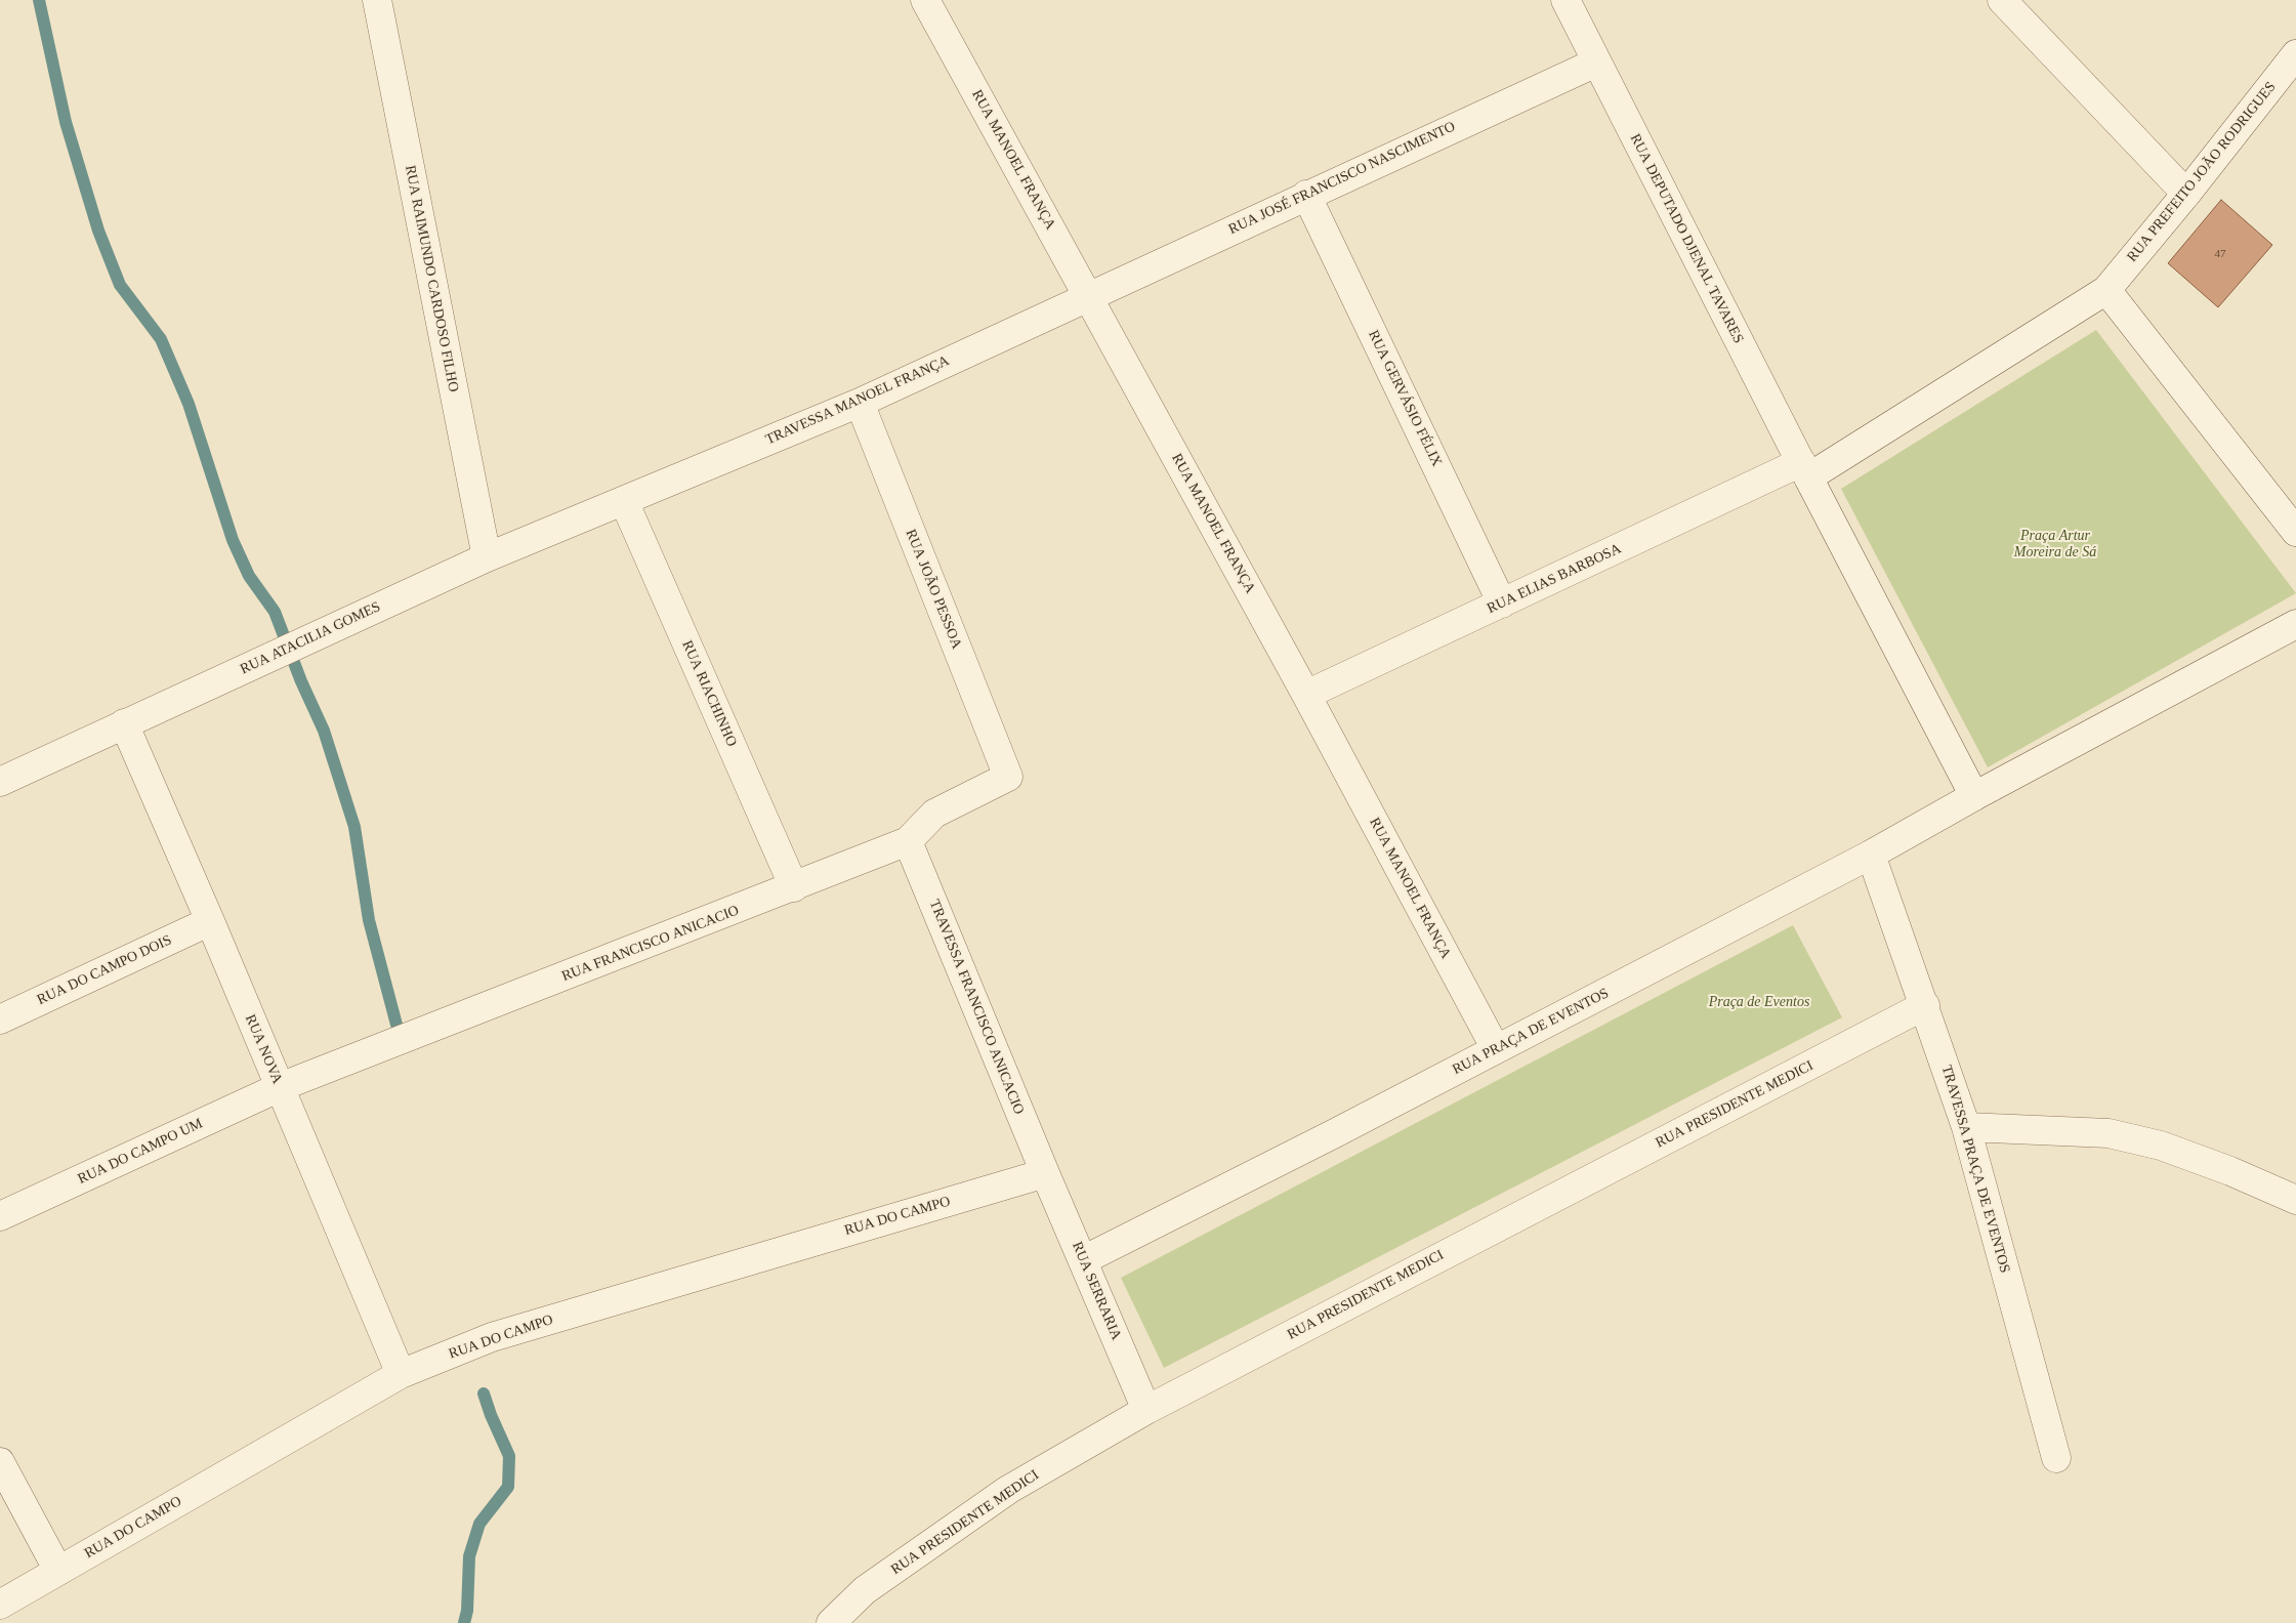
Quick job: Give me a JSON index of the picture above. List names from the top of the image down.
{
  "streets": {
    "street": [
      "RUA MANOEL FRANÇA",
      "RUA PREFEITO JOÃO RODRIGUES",
      "RUA JOSÉ FRANCISCO NASCIMENTO",
      "RUA DEPUTADO DJENAL TAVARES",
      "RUA RAIMUNDO CARDOSO FILHO",
      "RUA GERVÁSIO FÉLIX",
      "TRAVESSA MANOEL FRANÇA",
      "RUA ELIAS BARBOSA",
      "RUA JOÃO PESSOA",
      "RUA ATACILIA GOMES",
      "RUA RIACHINHO",
      "RUA FRANCISCO ANICACIO",
      "RUA DO CAMPO DOIS",
      "TRAVESSA FRANCISCO ANICACIO",
      "RUA PRAÇA DE EVENTOS",
      "RUA NOVA",
      "RUA PRESIDENTE MEDICI",
      "RUA DO CAMPO UM",
      "TRAVESSA PRAÇA DE EVENTOS",
      "RUA DO CAMPO",
      "RUA SERRARIA"
    ]
  },
  "crossings": [
    ["RUA MANOEL FRANÇA", "RUA JOSÉ FRANCISCO NASCIMENTO"],
    ["RUA MANOEL FRANÇA", "TRAVESSA MANOEL FRANÇA"],
    ["RUA MANOEL FRANÇA", "RUA ELIAS BARBOSA"],
    ["RUA MANOEL FRANÇA", "RUA PRAÇA DE EVENTOS"],
    ["RUA JOSÉ FRANCISCO NASCIMENTO", "RUA DEPUTADO DJENAL TAVARES"],
    ["RUA JOSÉ FRANCISCO NASCIMENTO", "RUA GERVÁSIO FÉLIX"],
    ["RUA JOSÉ FRANCISCO NASCIMENTO", "TRAVESSA MANOEL FRANÇA"],
    ["RUA DEPUTADO DJENAL TAVARES", "RUA ELIAS BARBOSA"],
    ["RUA RAIMUNDO CARDOSO FILHO", "RUA ATACILIA GOMES"],
    ["RUA GERVÁSIO FÉLIX", "RUA ELIAS BARBOSA"],
    ["TRAVESSA MANOEL FRANÇA", "RUA JOÃO PESSOA"],
    ["TRAVESSA MANOEL FRANÇA", "RUA ATACILIA GOMES"],
    ["TRAVESSA MANOEL FRANÇA", "RUA RIACHINHO"],
    ["RUA JOÃO PESSOA", "RUA FRANCISCO ANICACIO"],
    ["RUA ATACILIA GOMES", "RUA RIACHINHO"],
    ["RUA ATACILIA GOMES", "RUA NOVA"],
    ["RUA RIACHINHO", "RUA FRANCISCO ANICACIO"],
    ["RUA FRANCISCO ANICACIO", "TRAVESSA FRANCISCO ANICACIO"],
    ["RUA FRANCISCO ANICACIO", "RUA NOVA"],
    ["RUA FRANCISCO ANICACIO", "RUA DO CAMPO UM"],
    ["RUA DO CAMPO DOIS", "RUA NOVA"],
    ["TRAVESSA FRANCISCO ANICACIO", "RUA DO CAMPO"],
    ["TRAVESSA FRANCISCO ANICACIO", "RUA SERRARIA"],
    ["RUA PRAÇA DE EVENTOS", "TRAVESSA PRAÇA DE EVENTOS"],
    ["RUA PRAÇA DE EVENTOS", "RUA SERRARIA"],
    ["RUA NOVA", "RUA DO CAMPO UM"],
    ["RUA NOVA", "RUA DO CAMPO"],
    ["RUA PRESIDENTE MEDICI", "TRAVESSA PRAÇA DE EVENTOS"],
    ["RUA PRESIDENTE MEDICI", "RUA SERRARIA"],
    ["RUA DO CAMPO", "RUA SERRARIA"]
  ],
  "parks": ["Praça Artur Moreira de Sá", "Praça de Eventos"],
  "house_numbers": ["47"]
}
